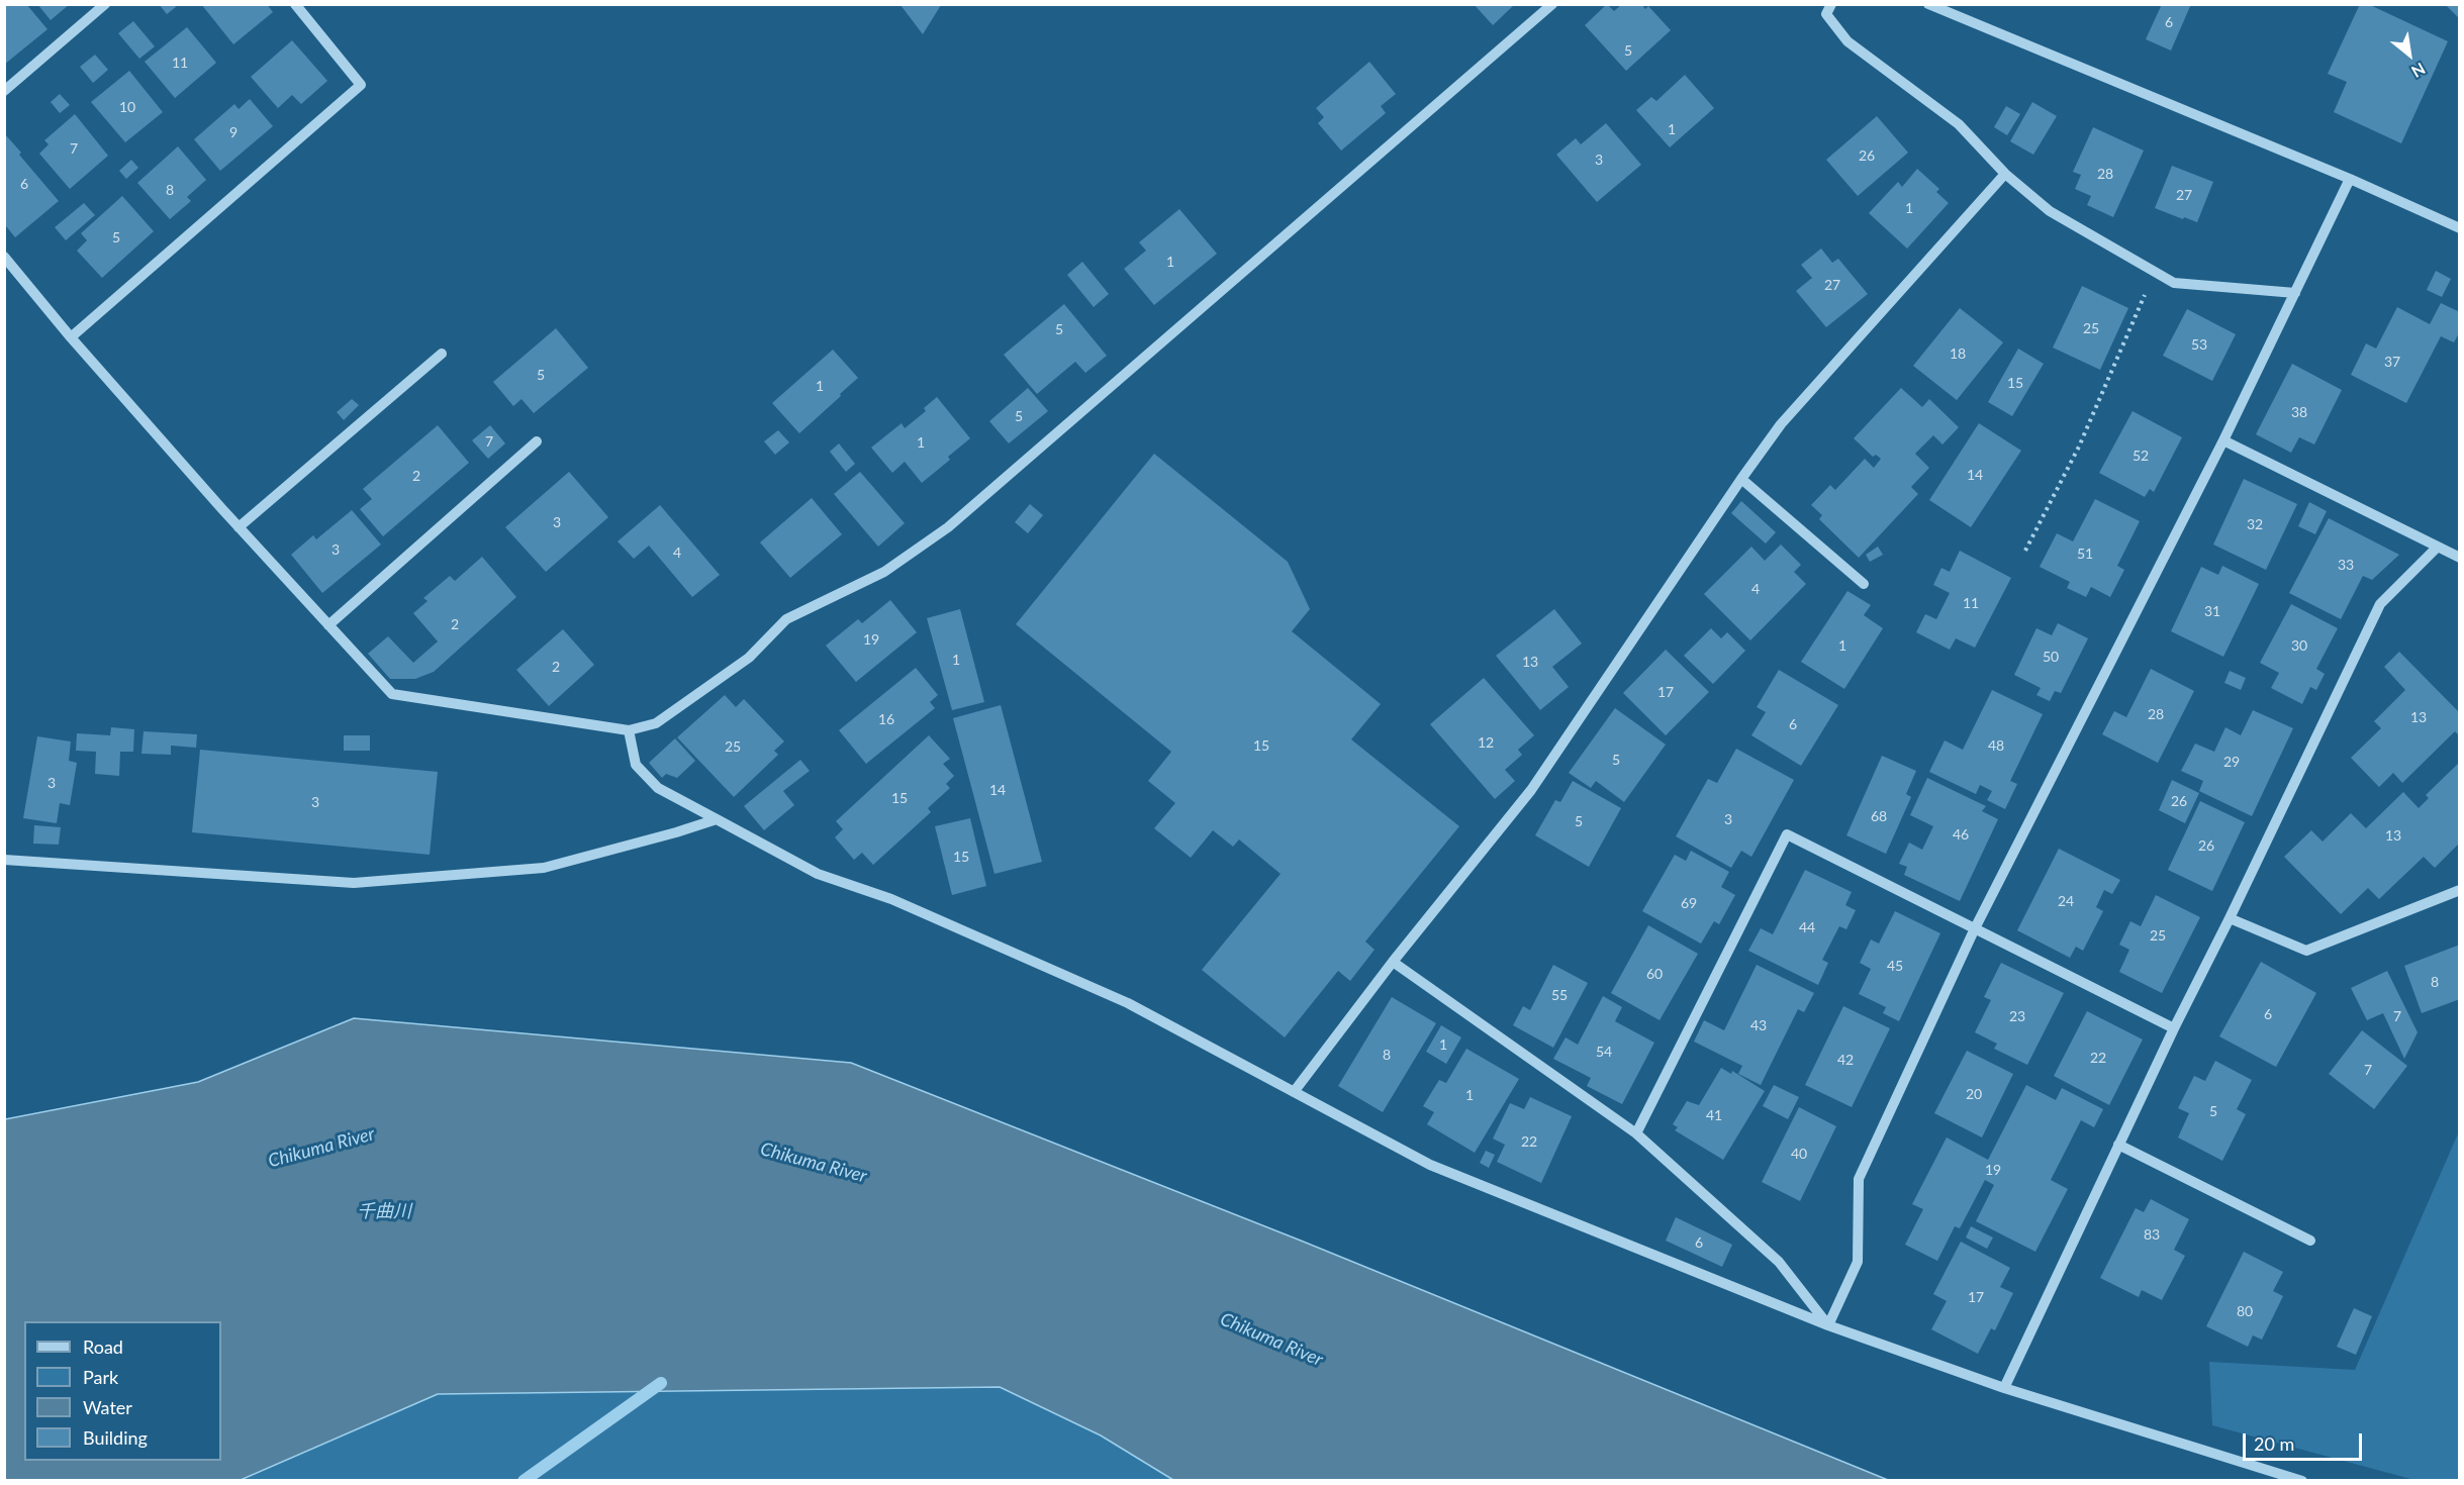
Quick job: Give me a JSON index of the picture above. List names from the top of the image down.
{
  "water": ["Chikuma River", "千曲川"],
  "house_numbers": [
    "6",
    "5",
    "11",
    "10",
    "1",
    "9",
    "7",
    "26",
    "3",
    "28",
    "6",
    "8",
    "27",
    "1",
    "5",
    "1",
    "27",
    "25",
    "5",
    "53",
    "18",
    "37",
    "5",
    "15",
    "1",
    "38",
    "5",
    "7",
    "1",
    "52",
    "14",
    "2",
    "3",
    "32",
    "3",
    "4",
    "51",
    "33",
    "4",
    "11",
    "31",
    "2",
    "19",
    "1",
    "30",
    "50",
    "1",
    "13",
    "2",
    "17",
    "28",
    "13",
    "16",
    "6",
    "12",
    "15",
    "48",
    "25",
    "5",
    "29",
    "3",
    "14",
    "15",
    "26",
    "3",
    "68",
    "3",
    "5",
    "46",
    "13",
    "26",
    "15",
    "24",
    "69",
    "44",
    "25",
    "45",
    "60",
    "8",
    "55",
    "6",
    "23",
    "7",
    "43",
    "1",
    "54",
    "8",
    "22",
    "42",
    "7",
    "20",
    "1",
    "5",
    "41",
    "22",
    "40",
    "19",
    "83",
    "6",
    "17",
    "80"
  ],
  "legend": [
    "Road",
    "Park",
    "Water",
    "Building"
  ],
  "scale_bar": "20 m",
  "north": "bottom right"
}
